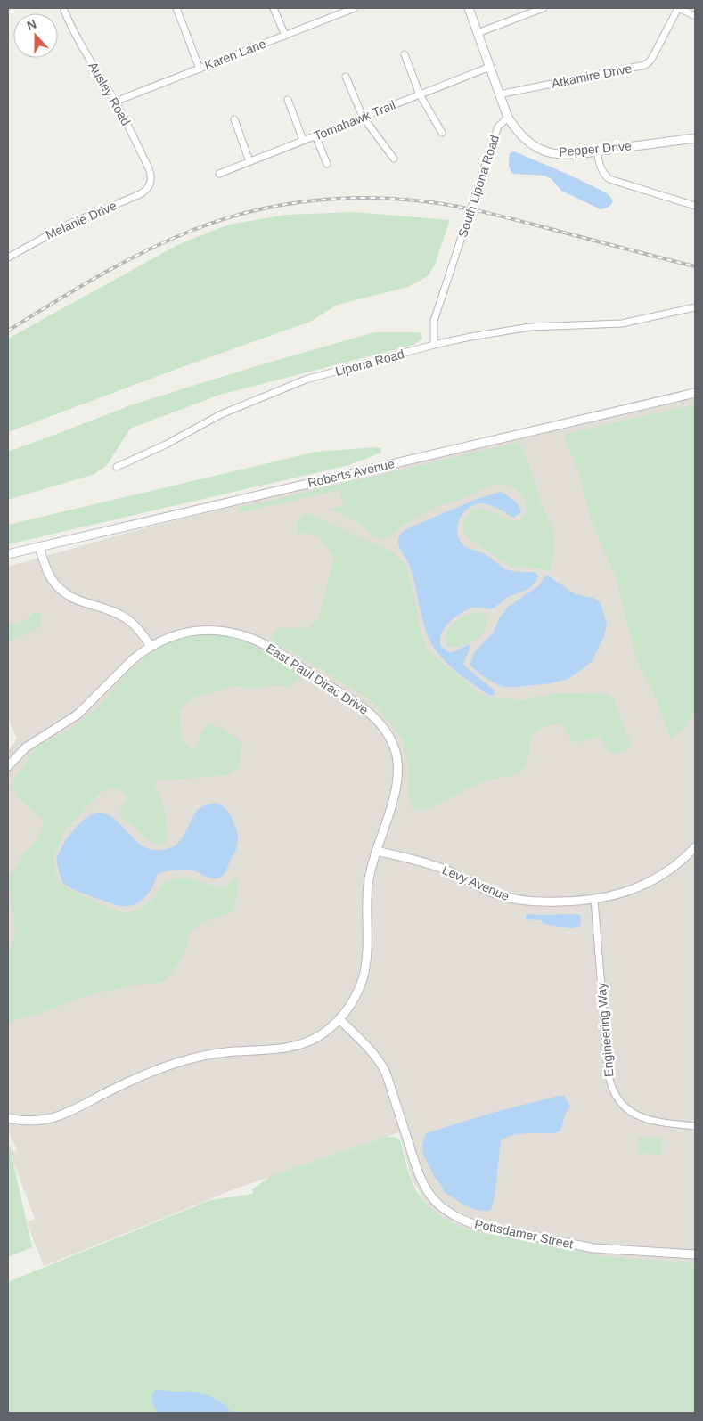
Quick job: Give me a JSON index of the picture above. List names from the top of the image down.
{
  "streets": {
    "street": [
      "Karen Lane",
      "Atkamire Drive",
      "Ausley Road",
      "Tomahawk Trail",
      "Pepper Drive",
      "South Lipona Road",
      "Melanie Drive",
      "Lipona Road",
      "Roberts Avenue",
      "East Paul Dirac Drive",
      "Levy Avenue",
      "Engineering Way",
      "Pottsdamer Street"
    ]
  },
  "crossings": [
    ["Karen Lane", "Ausley Road"],
    ["Ausley Road", "Melanie Drive"],
    ["Pepper Drive", "South Lipona Road"],
    ["South Lipona Road", "Lipona Road"],
    ["East Paul Dirac Drive", "Levy Avenue"],
    ["East Paul Dirac Drive", "Pottsdamer Street"],
    ["Levy Avenue", "Engineering Way"]
  ],
  "north": "top"
}
